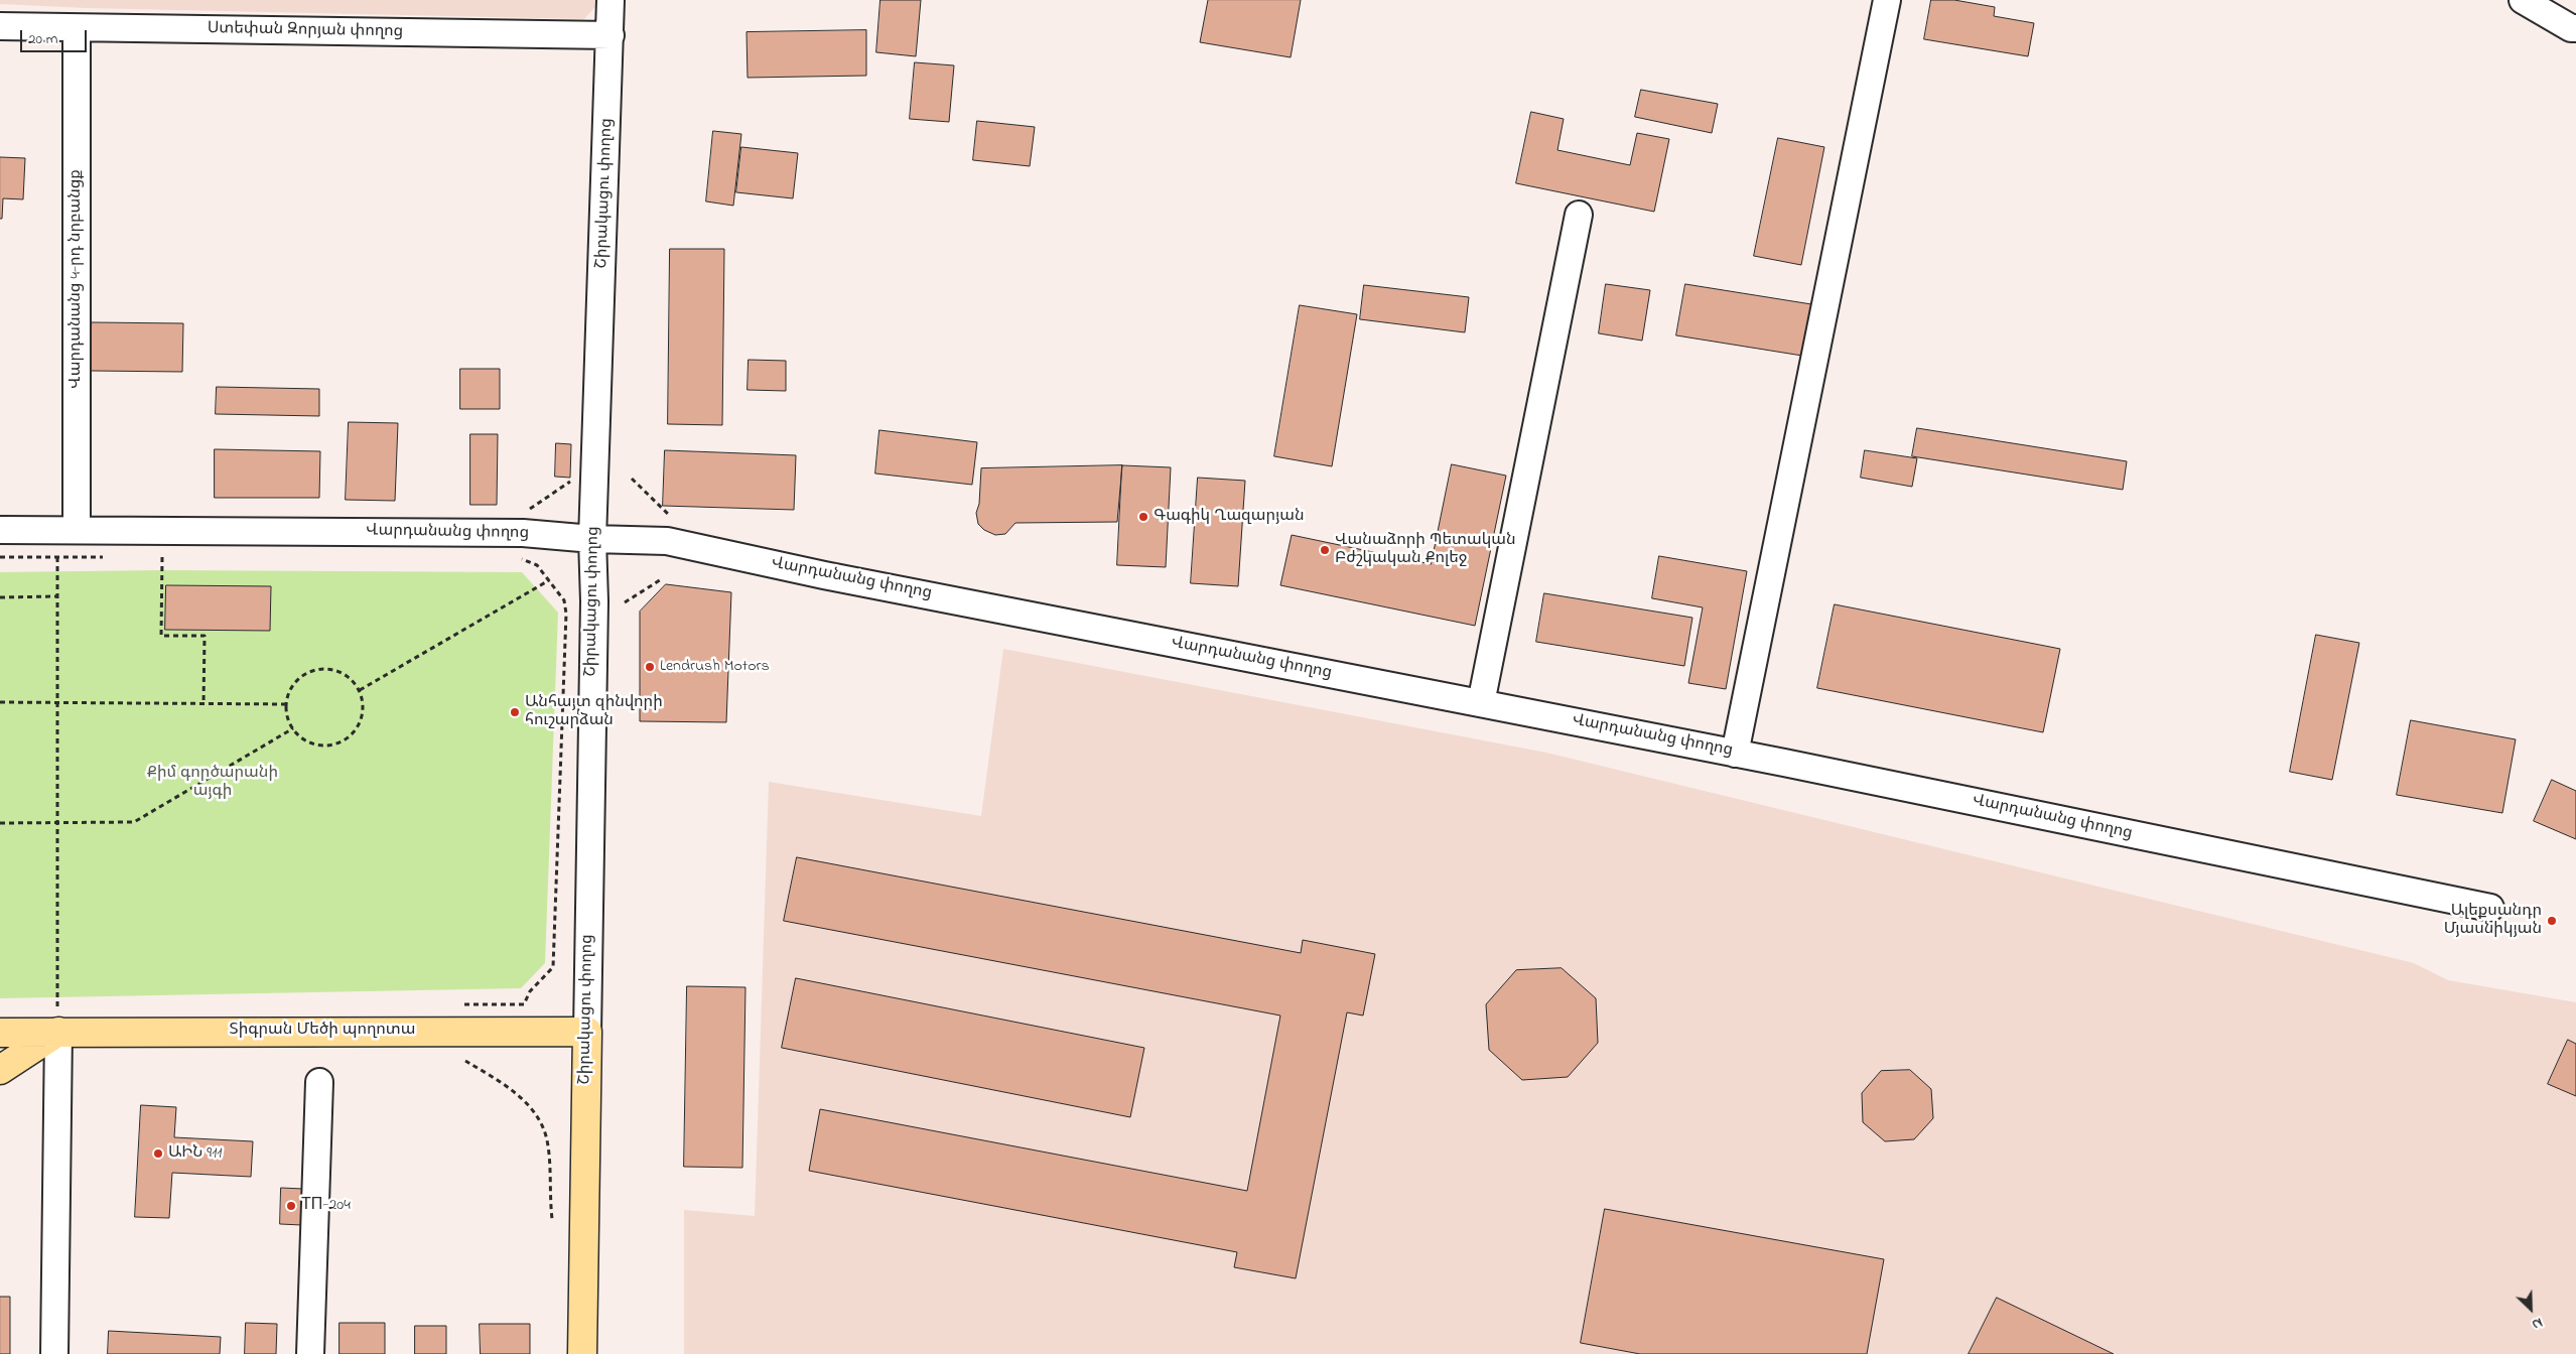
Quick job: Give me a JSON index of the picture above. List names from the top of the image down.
{
  "streets": {
    "main road": ["Շիրակացու փողոց", "Տիգրան Մեծի պողոտա"],
    "street": ["Ստեփան Զորյան փողոց", "Վարդանանց 4-րդ նրբանցք", "Վարդանանց փողոց"]
  },
  "crossings": [
    ["Ստեփան Զորյան փողոց", "Շիրակացու փողոց"],
    ["Ստեփան Զորյան փողոց", "Վարդանանց 4-րդ նրբանցք"],
    ["Շիրակացու փողոց", "Վարդանանց փողոց"],
    ["Շիրակացու փողոց", "Տիգրան Մեծի պողոտա"],
    ["Վարդանանց 4-րդ նրբանցք", "Վարդանանց փողոց"]
  ],
  "parks": ["Քիմ գործարանի այգի"],
  "places": [
    "Գագիկ Ղազարյան",
    "Վանաձորի Պետական Բժշկական Քոլեջ",
    "Lendrush Motors",
    "Անհայտ զինվորի հուշարձան",
    "Ալեքսանդր Մյասնիկյան",
    "ԱԻՆ 911",
    "ТП-204"
  ],
  "scale_bar": "20 m",
  "north": "bottom right"
}
